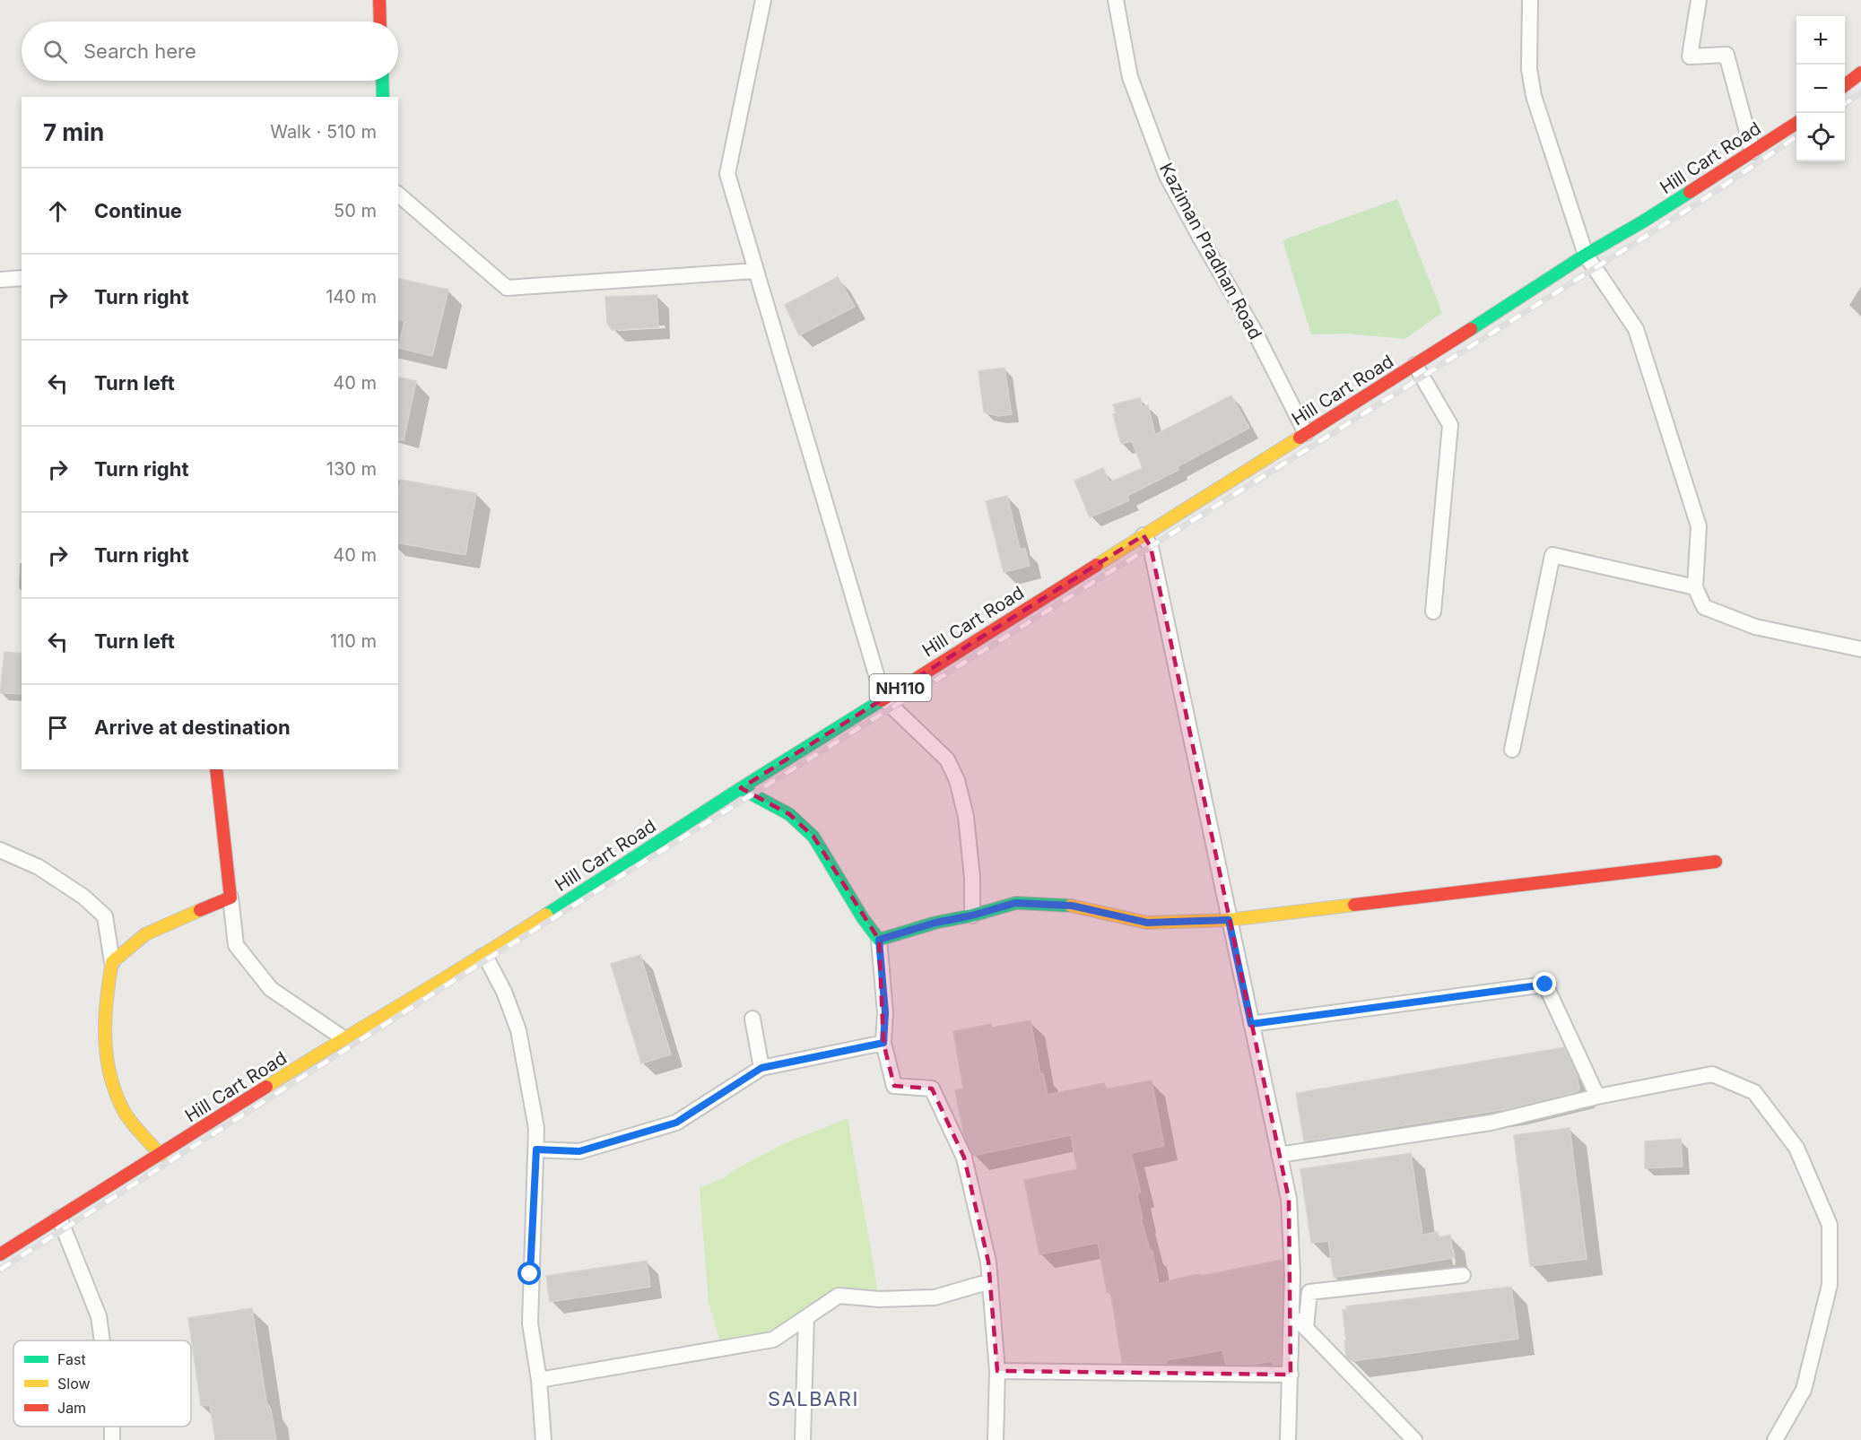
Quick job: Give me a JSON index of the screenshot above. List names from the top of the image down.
{
  "streets": {
    "main road": ["Hill Cart Road", "NH110"],
    "street": ["Kaziman Pradhan Road"]
  },
  "crossings": [
    ["Hill Cart Road", "Kaziman Pradhan Road"]
  ],
  "districts": ["SALBARI"],
  "legend": ["Fast", "Slow", "Jam"],
  "page": {
    "map_buttons": ["+", "−"],
    "search": "Search here",
    "heading": ["7 min", "Walk · 510 m"],
    "list": [
      ["Continue", "50 m"],
      ["Turn right", "140 m"],
      ["Turn left", "40 m"],
      ["Turn right", "130 m"],
      ["Turn right", "40 m"],
      ["Turn left", "110 m"],
      "Arrive at destination"
    ]
  }
}
